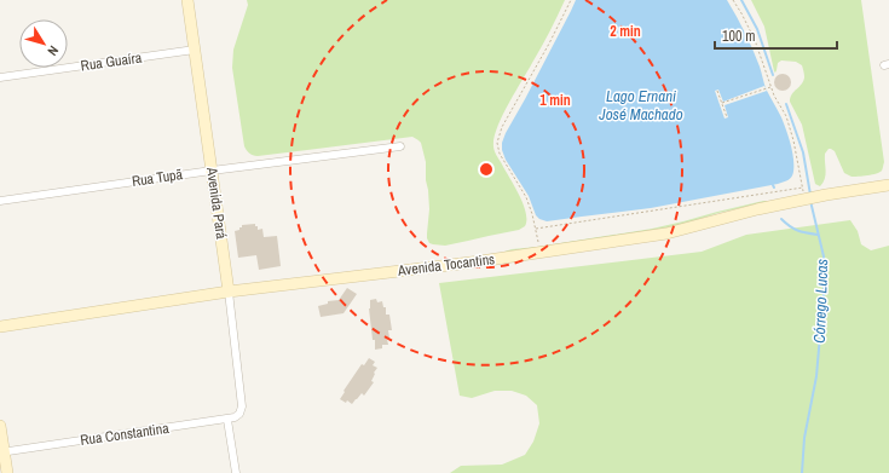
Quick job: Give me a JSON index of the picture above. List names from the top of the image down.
{
  "streets": {
    "street": [
      "Rua Guaíra",
      "Rua Tupã",
      "Avenida Pará",
      "Avenida Tocantins",
      "Rua Constantina"
    ]
  },
  "crossings": [
    ["Rua Guaíra", "Avenida Pará"],
    ["Rua Tupã", "Avenida Pará"],
    ["Avenida Pará", "Avenida Tocantins"],
    ["Avenida Pará", "Rua Constantina"]
  ],
  "water": ["Lago Ernani José Machado", "Córrego Lucas"],
  "scale_bar": "100 m",
  "north": "bottom right",
  "rings": ["2 min", "1 min"]
}
